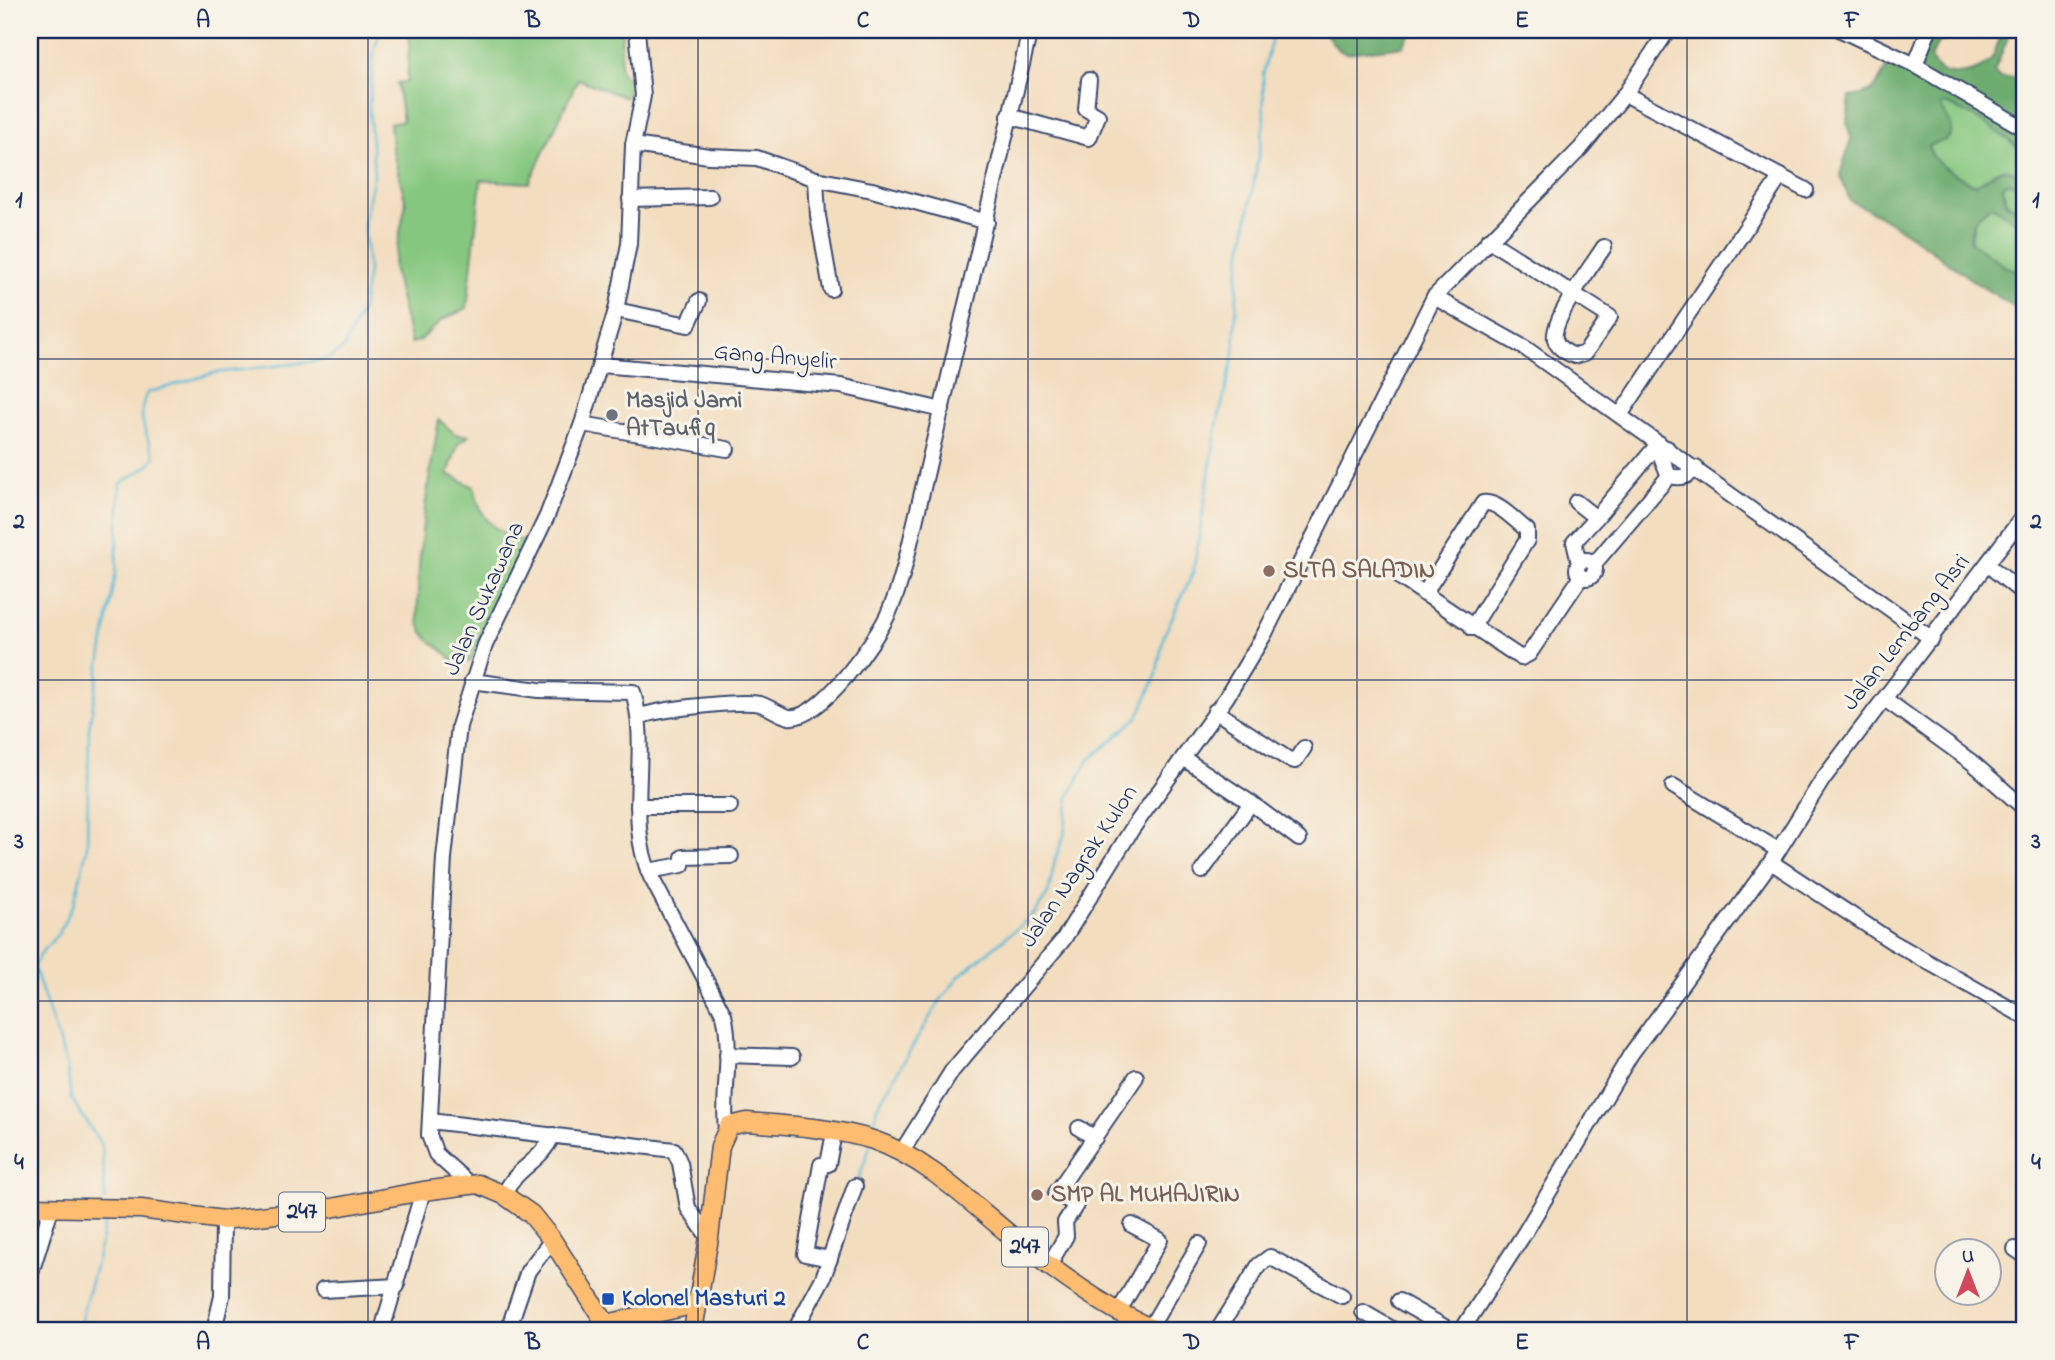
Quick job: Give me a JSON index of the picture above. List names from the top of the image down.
{
  "streets": {
    "main road": ["247"],
    "street": [
      "Gang Anyelir",
      "Jalan Sukawana",
      "Jalan Lembang Asri",
      "Jalan Nagrak Kulon"
    ]
  },
  "crossings": [
    ["Gang Anyelir", "Jalan Sukawana"],
    ["Jalan Sukawana", "247"],
    ["Jalan Nagrak Kulon", "247"]
  ],
  "places": {
    "other": ["Masjid Jami AtTaufiq", "SLTA SALADIN", "SMP AL MUHAJIRIN"],
    "transit": ["Kolonel Masturi 2"]
  },
  "north": "top",
  "grid": {
    "columns": [
      "A",
      "B",
      "C",
      "D",
      "E",
      "F"
    ],
    "rows": [
      "1",
      "2",
      "3",
      "4"
    ]
  }
}
